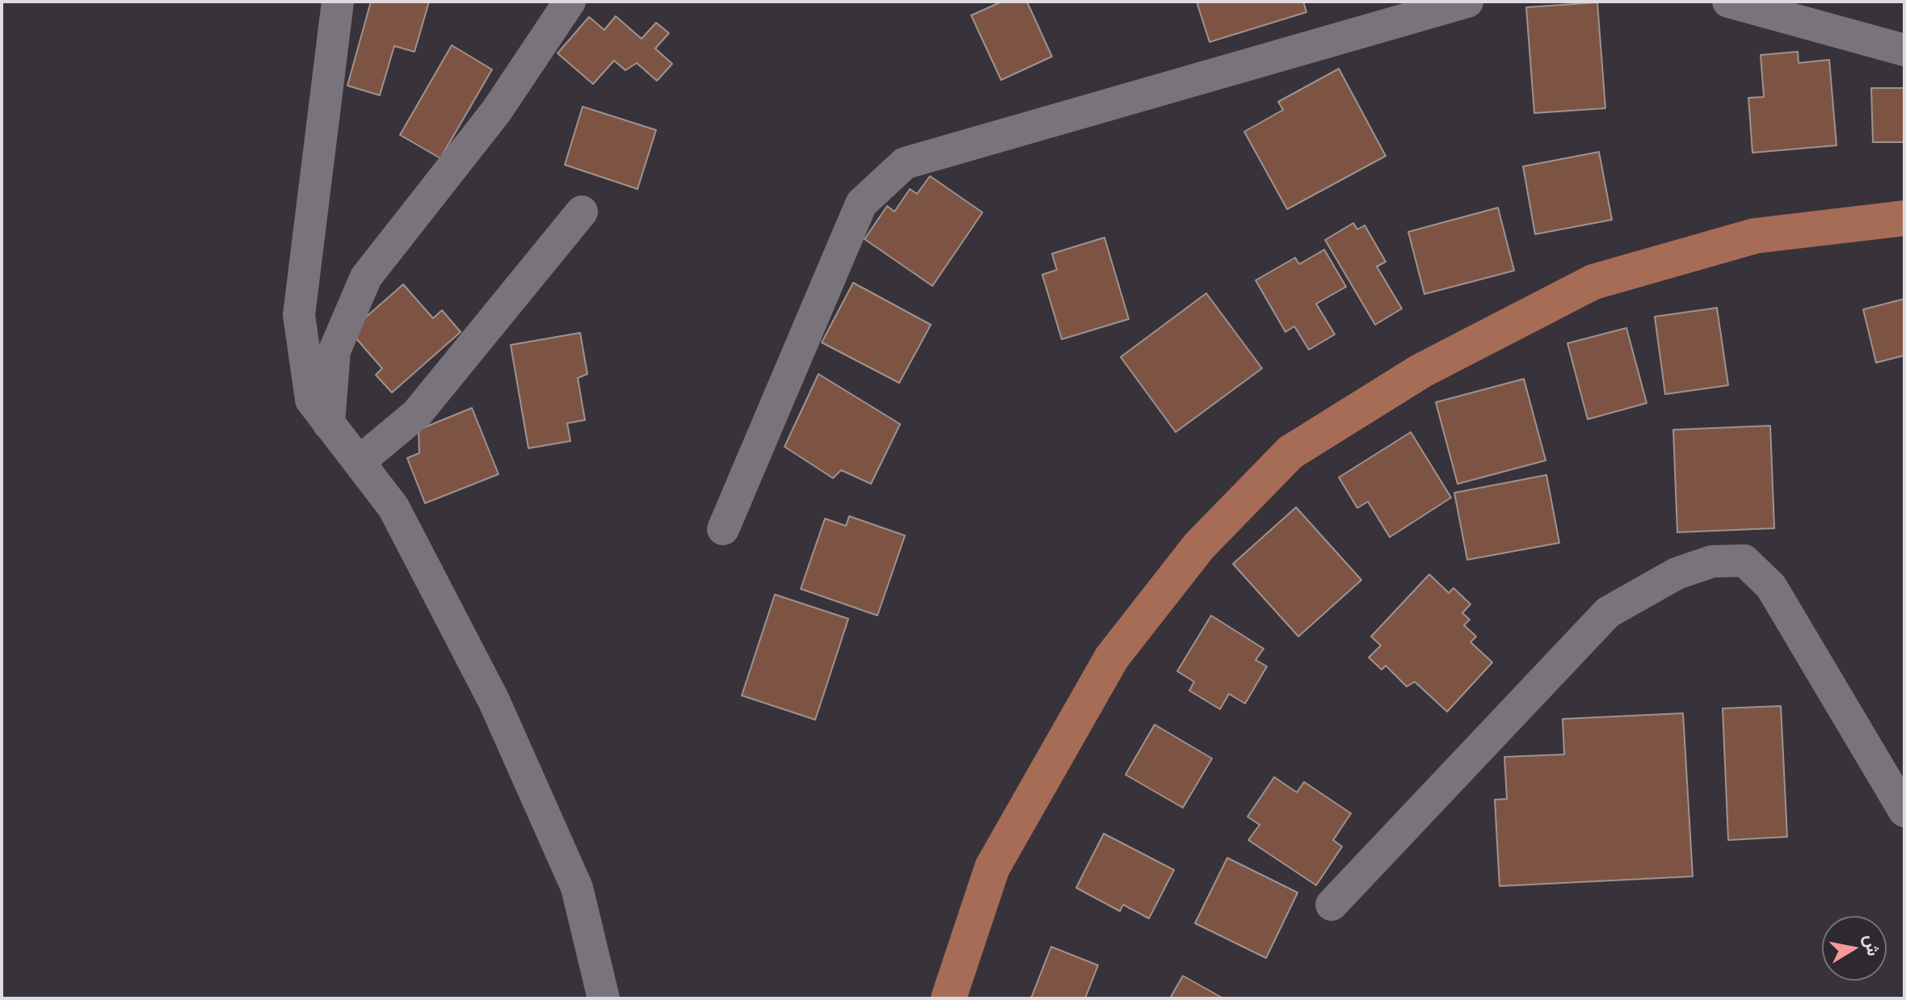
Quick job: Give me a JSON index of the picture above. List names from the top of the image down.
{
  "north": "right"
}
